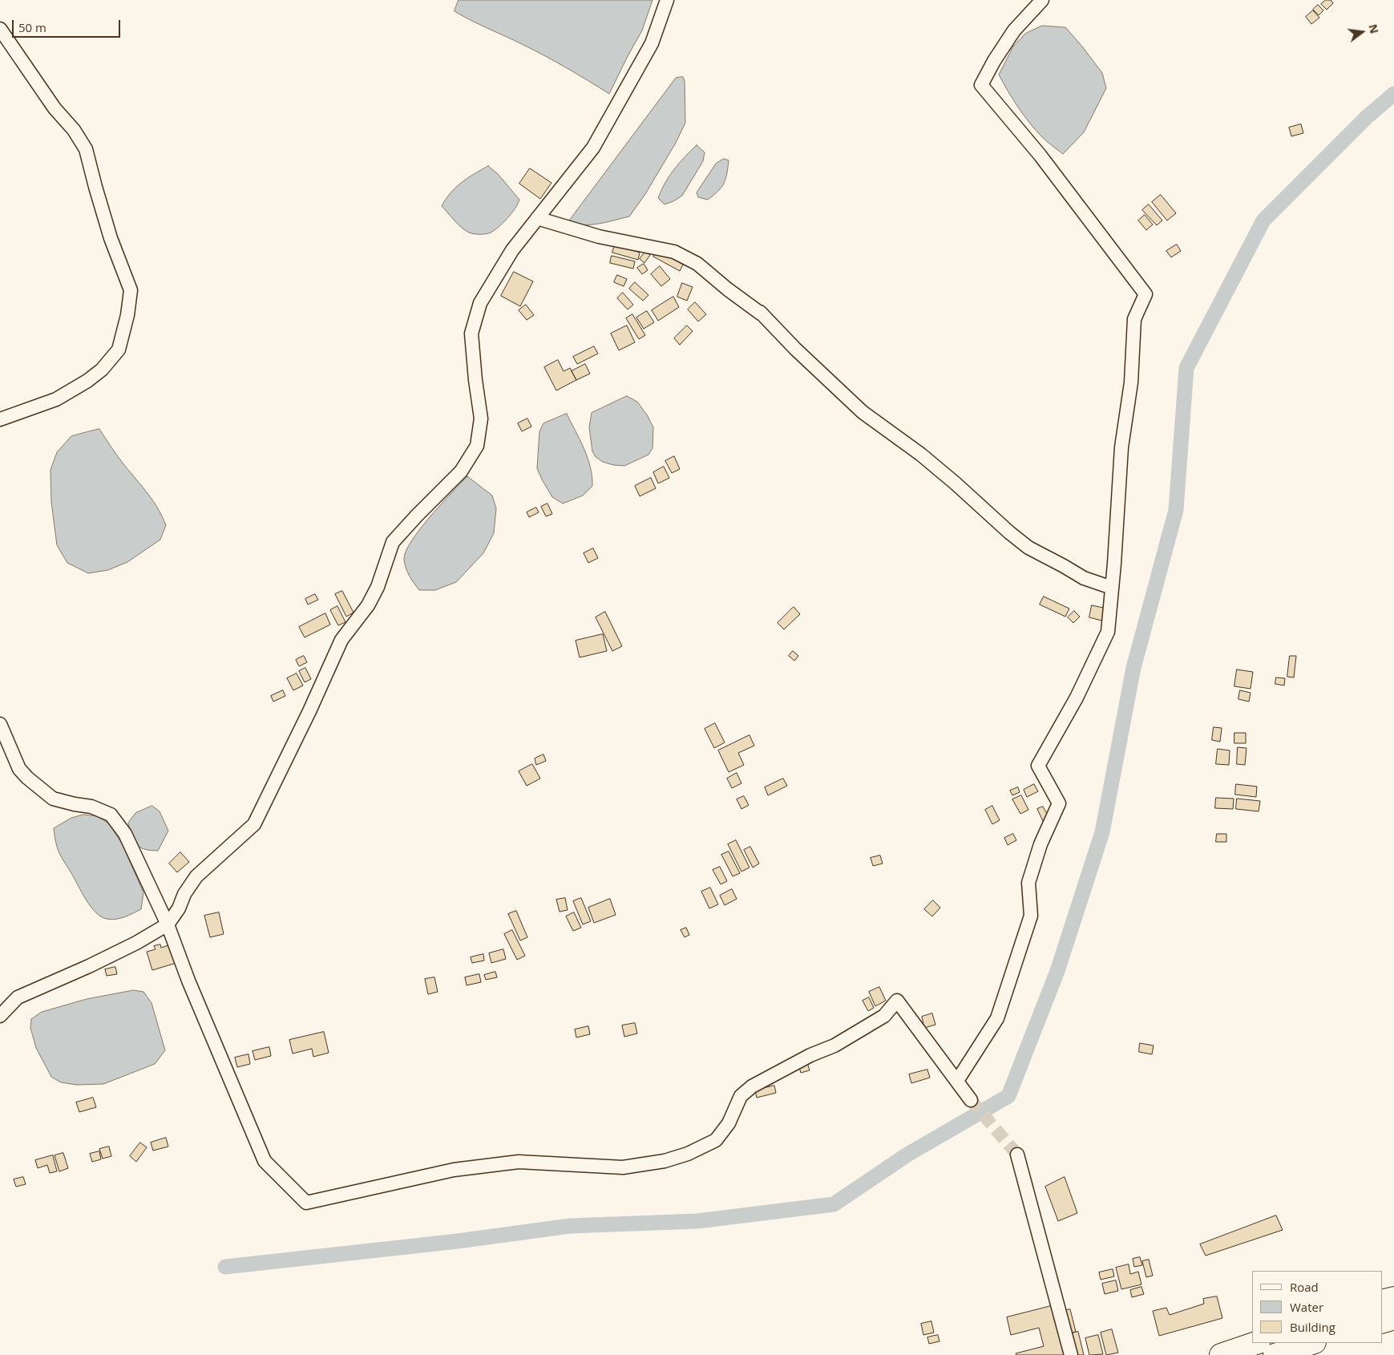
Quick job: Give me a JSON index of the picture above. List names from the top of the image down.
{
  "legend": ["Road", "Water", "Building"],
  "scale_bar": "50 m",
  "north": "right"
}
